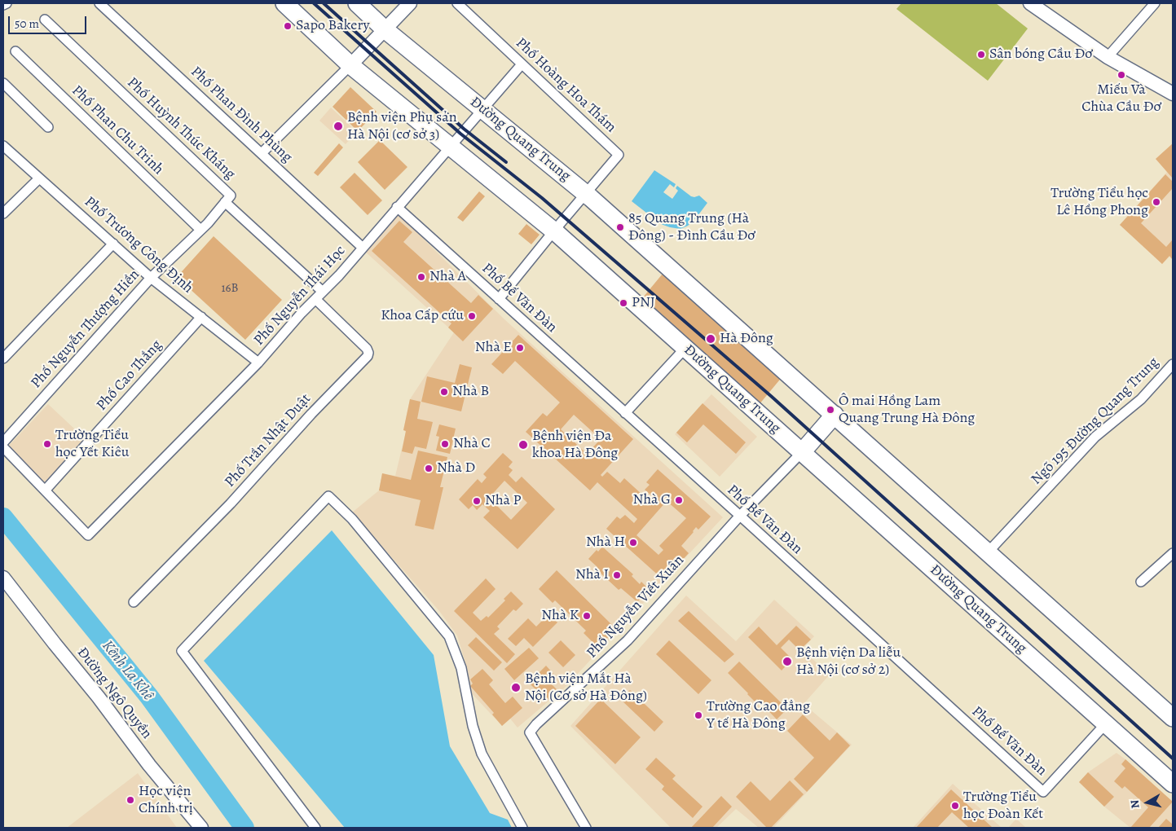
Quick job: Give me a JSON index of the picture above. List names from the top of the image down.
{
  "streets": {
    "highway": ["Đường Quang Trung"],
    "street": [
      "Phố Hoàng Hoa Thám",
      "Phố Phan Đình Phùng",
      "Phố Huỳnh Thúc Kháng",
      "Phố Phan Chu Trinh",
      "Phố Trương Công Định",
      "Phố Nguyễn Thái Học",
      "Phố Bế Văn Đàn",
      "Phố Nguyễn Thượng Hiền",
      "Phố Cao Thắng",
      "Ngõ 195 Đường Quang Trung",
      "Phố Trần Nhật Duật",
      "Phố Nguyễn Viết Xuân",
      "Đường Ngô Quyền"
    ]
  },
  "crossings": [
    ["Phố Hoàng Hoa Thám", "Đường Quang Trung"],
    ["Phố Hoàng Hoa Thám", "Phố Nguyễn Thái Học"],
    ["Phố Phan Đình Phùng", "Phố Nguyễn Thái Học"],
    ["Phố Huỳnh Thúc Kháng", "Phố Nguyễn Thái Học"],
    ["Phố Huỳnh Thúc Kháng", "Phố Nguyễn Thượng Hiền"],
    ["Phố Phan Chu Trinh", "Phố Nguyễn Thượng Hiền"],
    ["Đường Quang Trung", "Phố Nguyễn Thái Học"],
    ["Đường Quang Trung", "Phố Bế Văn Đàn"],
    ["Đường Quang Trung", "Ngõ 195 Đường Quang Trung"],
    ["Đường Quang Trung", "Phố Nguyễn Viết Xuân"],
    ["Phố Trương Công Định", "Phố Nguyễn Thái Học"],
    ["Phố Trương Công Định", "Phố Nguyễn Thượng Hiền"],
    ["Phố Trương Công Định", "Phố Cao Thắng"],
    ["Phố Nguyễn Thái Học", "Phố Bế Văn Đàn"],
    ["Phố Nguyễn Thái Học", "Phố Cao Thắng"],
    ["Phố Nguyễn Thái Học", "Phố Trần Nhật Duật"],
    ["Phố Bế Văn Đàn", "Phố Nguyễn Viết Xuân"]
  ],
  "water": ["Kênh La Khê"],
  "places": [
    "Sapo Bakery",
    "Sân bóng Cầu Đơ",
    "Miếu Và Chùa Cầu Đơ",
    "Bệnh viện Phụ sản Hà Nội (cơ sở 3)",
    "Trường Tiểu học Lê Hồng Phong",
    "85 Quang Trung (Hà Đông) - Đình Cầu Đơ",
    "Nhà A",
    "PNJ",
    "Khoa Cấp cứu",
    "Hà Đông",
    "Nhà E",
    "Nhà B",
    "Ô mai Hồng Lam Quang Trung Hà Đông",
    "Trường Tiểu học Yết Kiêu",
    "Nhà C",
    "Bệnh viện Đa khoa Hà Đông",
    "Nhà D",
    "Nhà G",
    "Nhà P",
    "Nhà H",
    "Nhà I",
    "Nhà K",
    "Bệnh viện Da liễu Hà Nội (cơ sở 2)",
    "Bệnh viện Mắt Hà Nội (Cơ sở Hà Đông)",
    "Trường Cao đẳng Y tế Hà Đông",
    "Học viện Chính trị",
    "Trường Tiểu học Đoàn Kết"
  ],
  "house_numbers": ["16B"],
  "scale_bar": "50 m",
  "north": "left"
}
